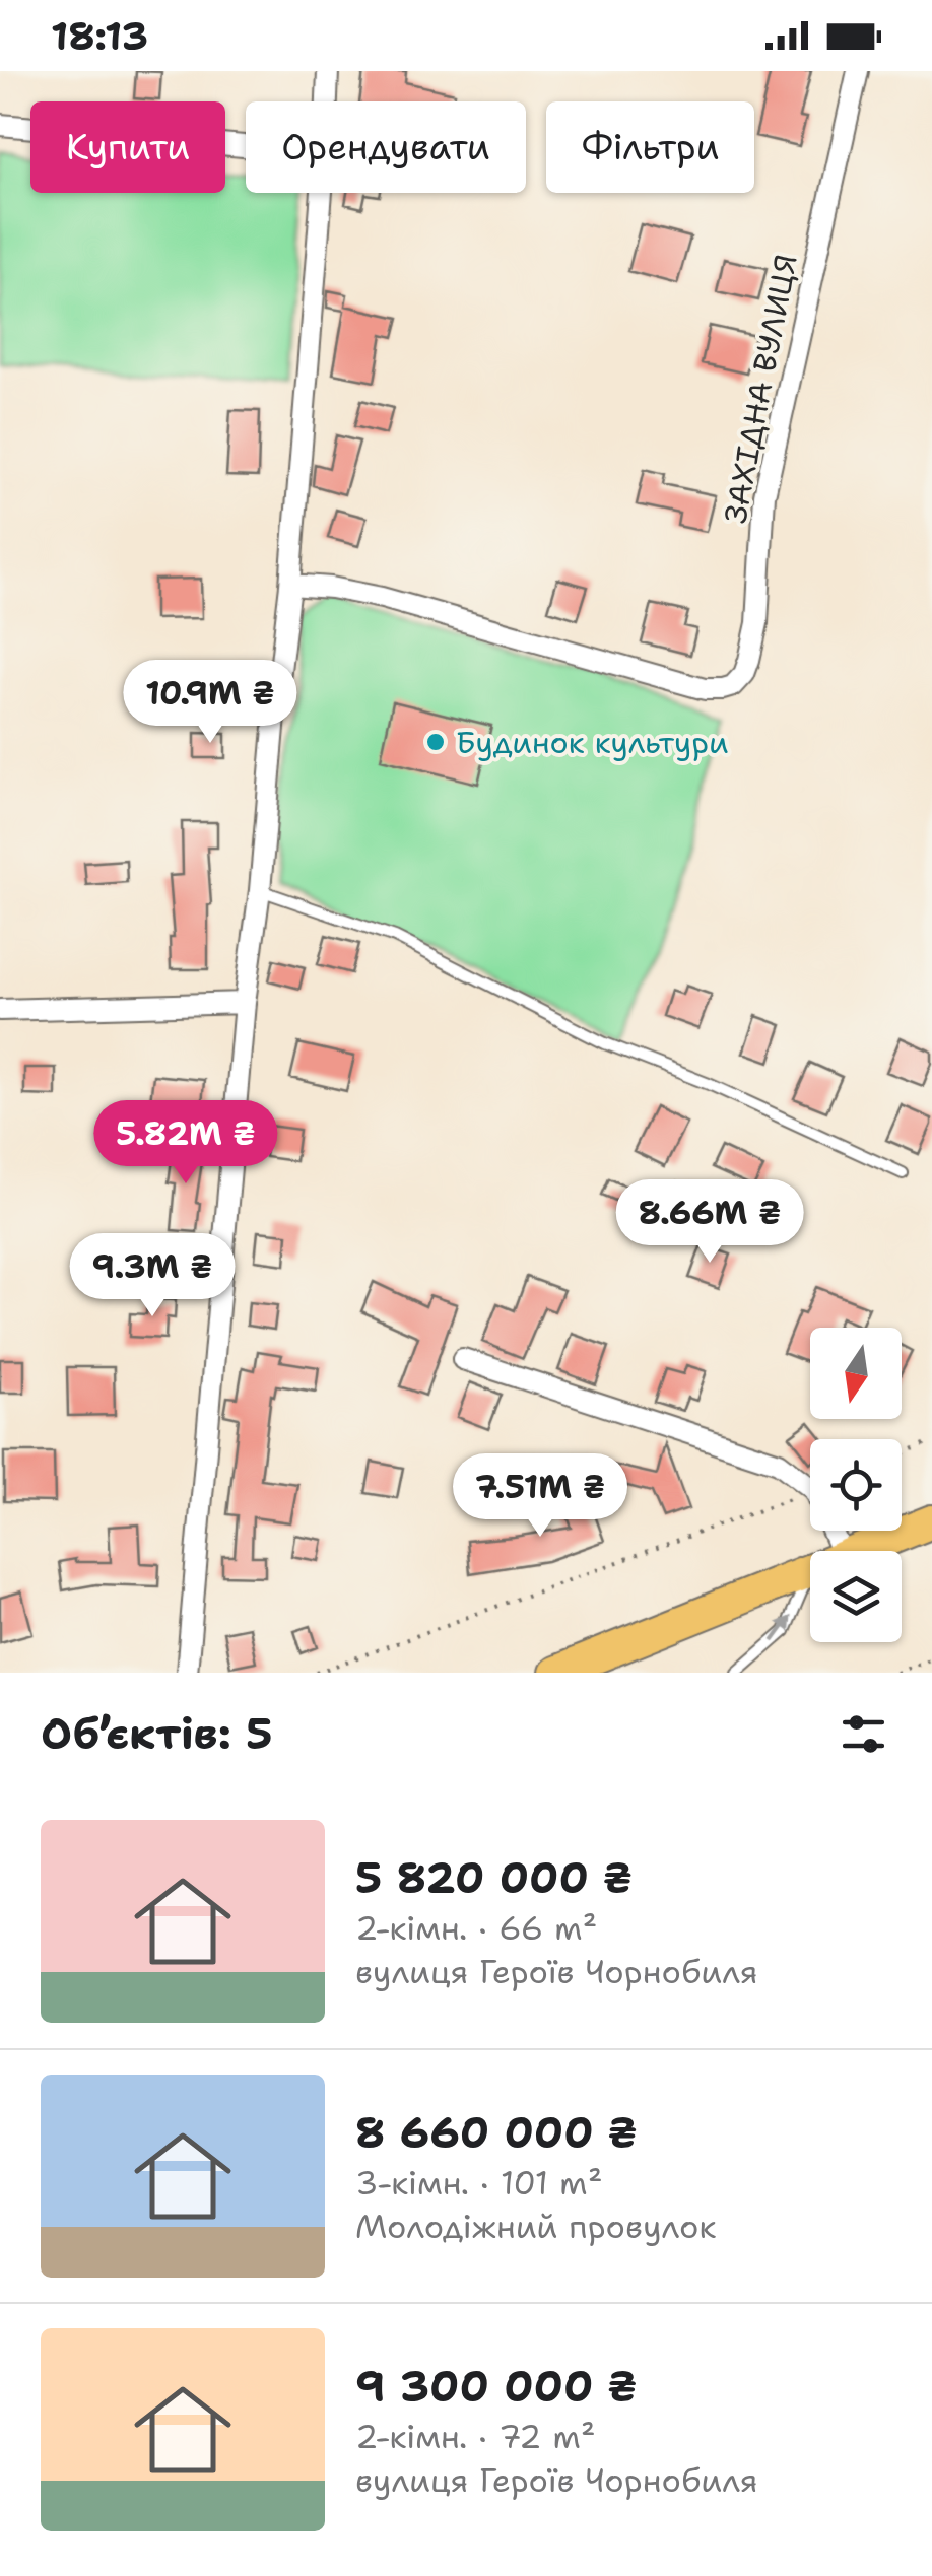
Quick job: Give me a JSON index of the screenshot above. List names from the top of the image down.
{
  "streets": {
    "street": ["ЗАХІДНА ВУЛИЦЯ"]
  },
  "places": ["Будинок культури"],
  "north": "bottom",
  "page": {
    "status": "18:13",
    "chip": ["Купити", "Орендувати", "Фільтри"],
    "price": [
      "10.9M ₴",
      "5.82M ₴",
      "8.66M ₴",
      "9.3M ₴",
      "7.51M ₴"
    ],
    "heading": "Об’єктів: 5",
    "list": [
      {
        "name": "5 820 000 ₴",
        "note": "2-кімн. · 66 m² · вулиця Героїв Чорнобиля"
      },
      {
        "name": "8 660 000 ₴",
        "note": "3-кімн. · 101 m² · Молодіжний провулок"
      },
      {
        "name": "9 300 000 ₴",
        "note": "2-кімн. · 72 m² · вулиця Героїв Чорнобиля"
      }
    ]
  }
}
